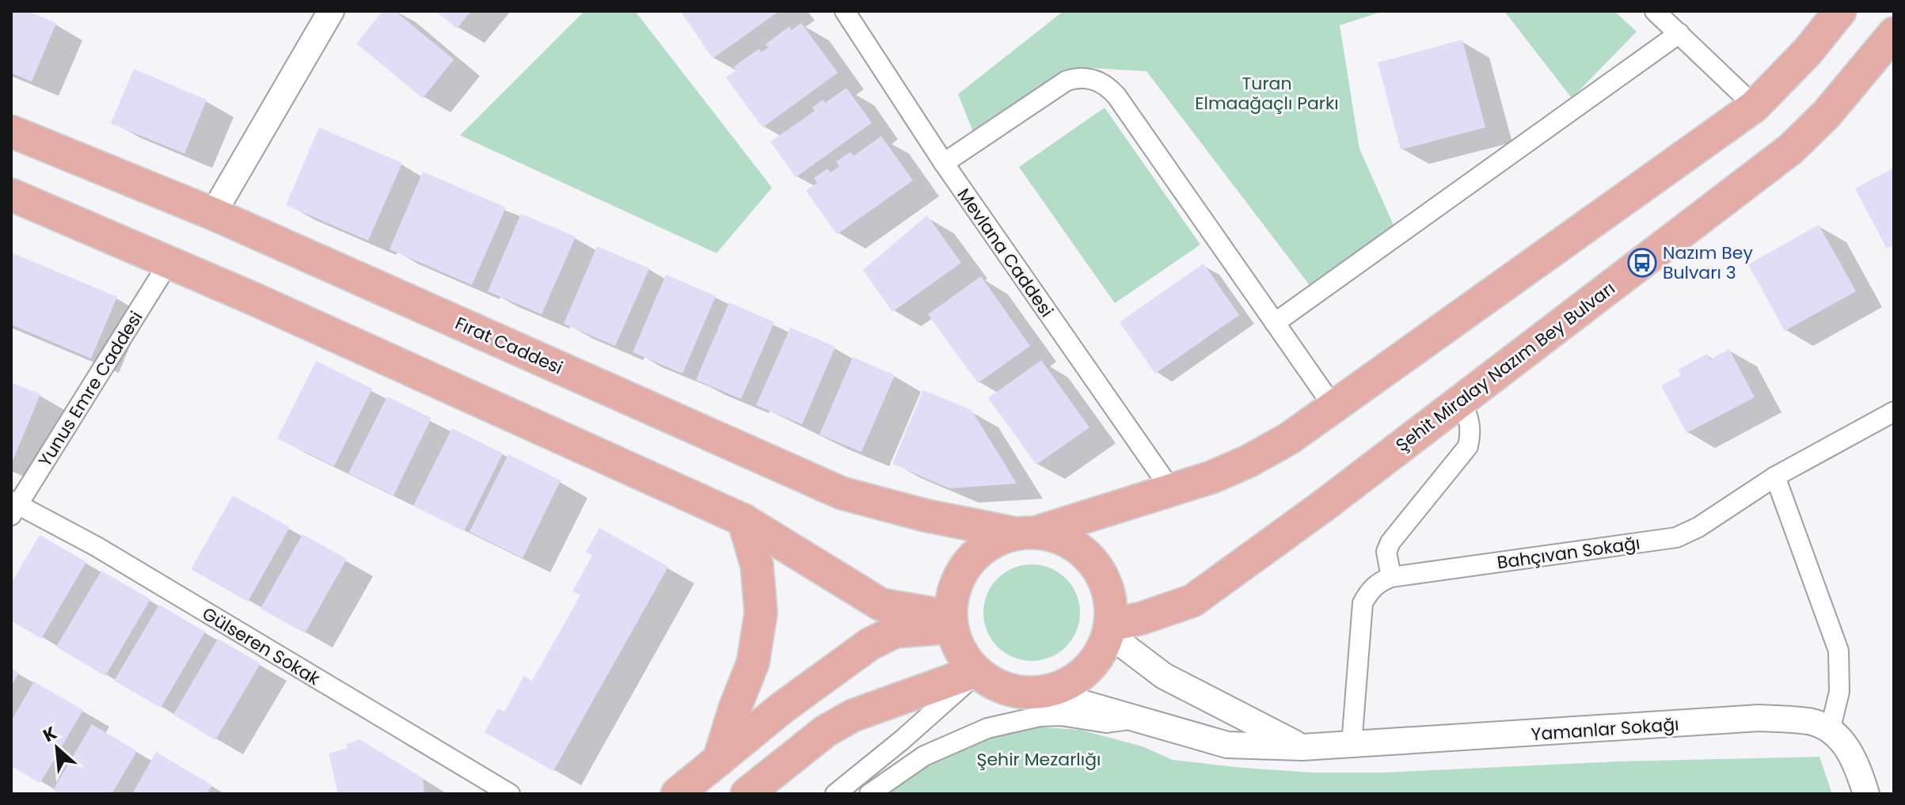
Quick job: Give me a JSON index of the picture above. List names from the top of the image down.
{
  "streets": {
    "main road": ["Fırat Caddesi", "Şehit Miralay Nazım Bey Bulvarı"],
    "street": [
      "Mevlana Caddesi",
      "Yunus Emre Caddesi",
      "Bahçıvan Sokağı",
      "Gülseren Sokak",
      "Yamanlar Sokağı"
    ]
  },
  "crossings": [
    ["Fırat Caddesi", "Şehit Miralay Nazım Bey Bulvarı"],
    ["Fırat Caddesi", "Yamanlar Sokağı"],
    ["Şehit Miralay Nazım Bey Bulvarı", "Yamanlar Sokağı"],
    ["Yunus Emre Caddesi", "Gülseren Sokak"],
    ["Bahçıvan Sokağı", "Yamanlar Sokağı"]
  ],
  "parks": ["Turan Elmaağaçlı Parkı", "Şehir Mezarlığı"],
  "places": {
    "bus stop": ["Nazım Bey Bulvarı 3"]
  },
  "north": "top left"
}
